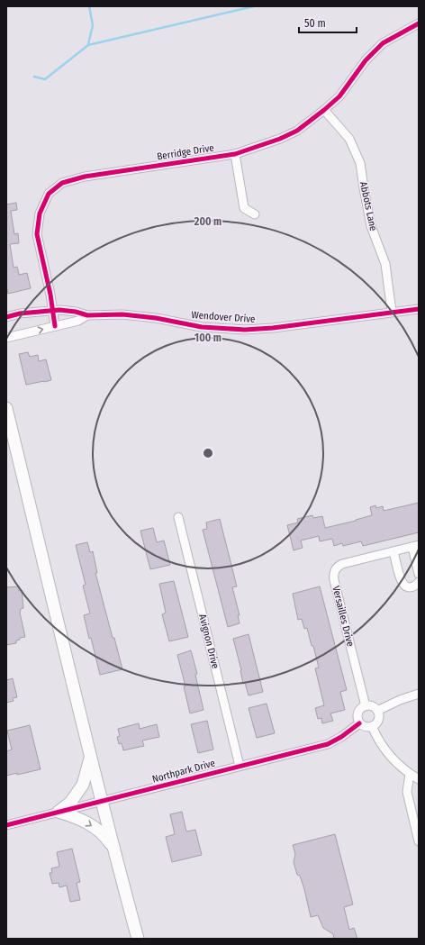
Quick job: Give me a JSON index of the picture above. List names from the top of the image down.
{
  "streets": {
    "street": [
      "Berridge Drive",
      "Abbots Lane",
      "Wendover Drive",
      "Versailles Drive",
      "Avignon Drive",
      "Northpark Drive"
    ]
  },
  "crossings": [
    ["Berridge Drive", "Abbots Lane"],
    ["Berridge Drive", "Wendover Drive"],
    ["Abbots Lane", "Wendover Drive"],
    ["Versailles Drive", "Northpark Drive"],
    ["Avignon Drive", "Northpark Drive"]
  ],
  "scale_bar": "50 m",
  "rings": ["200 m", "100 m"]
}
